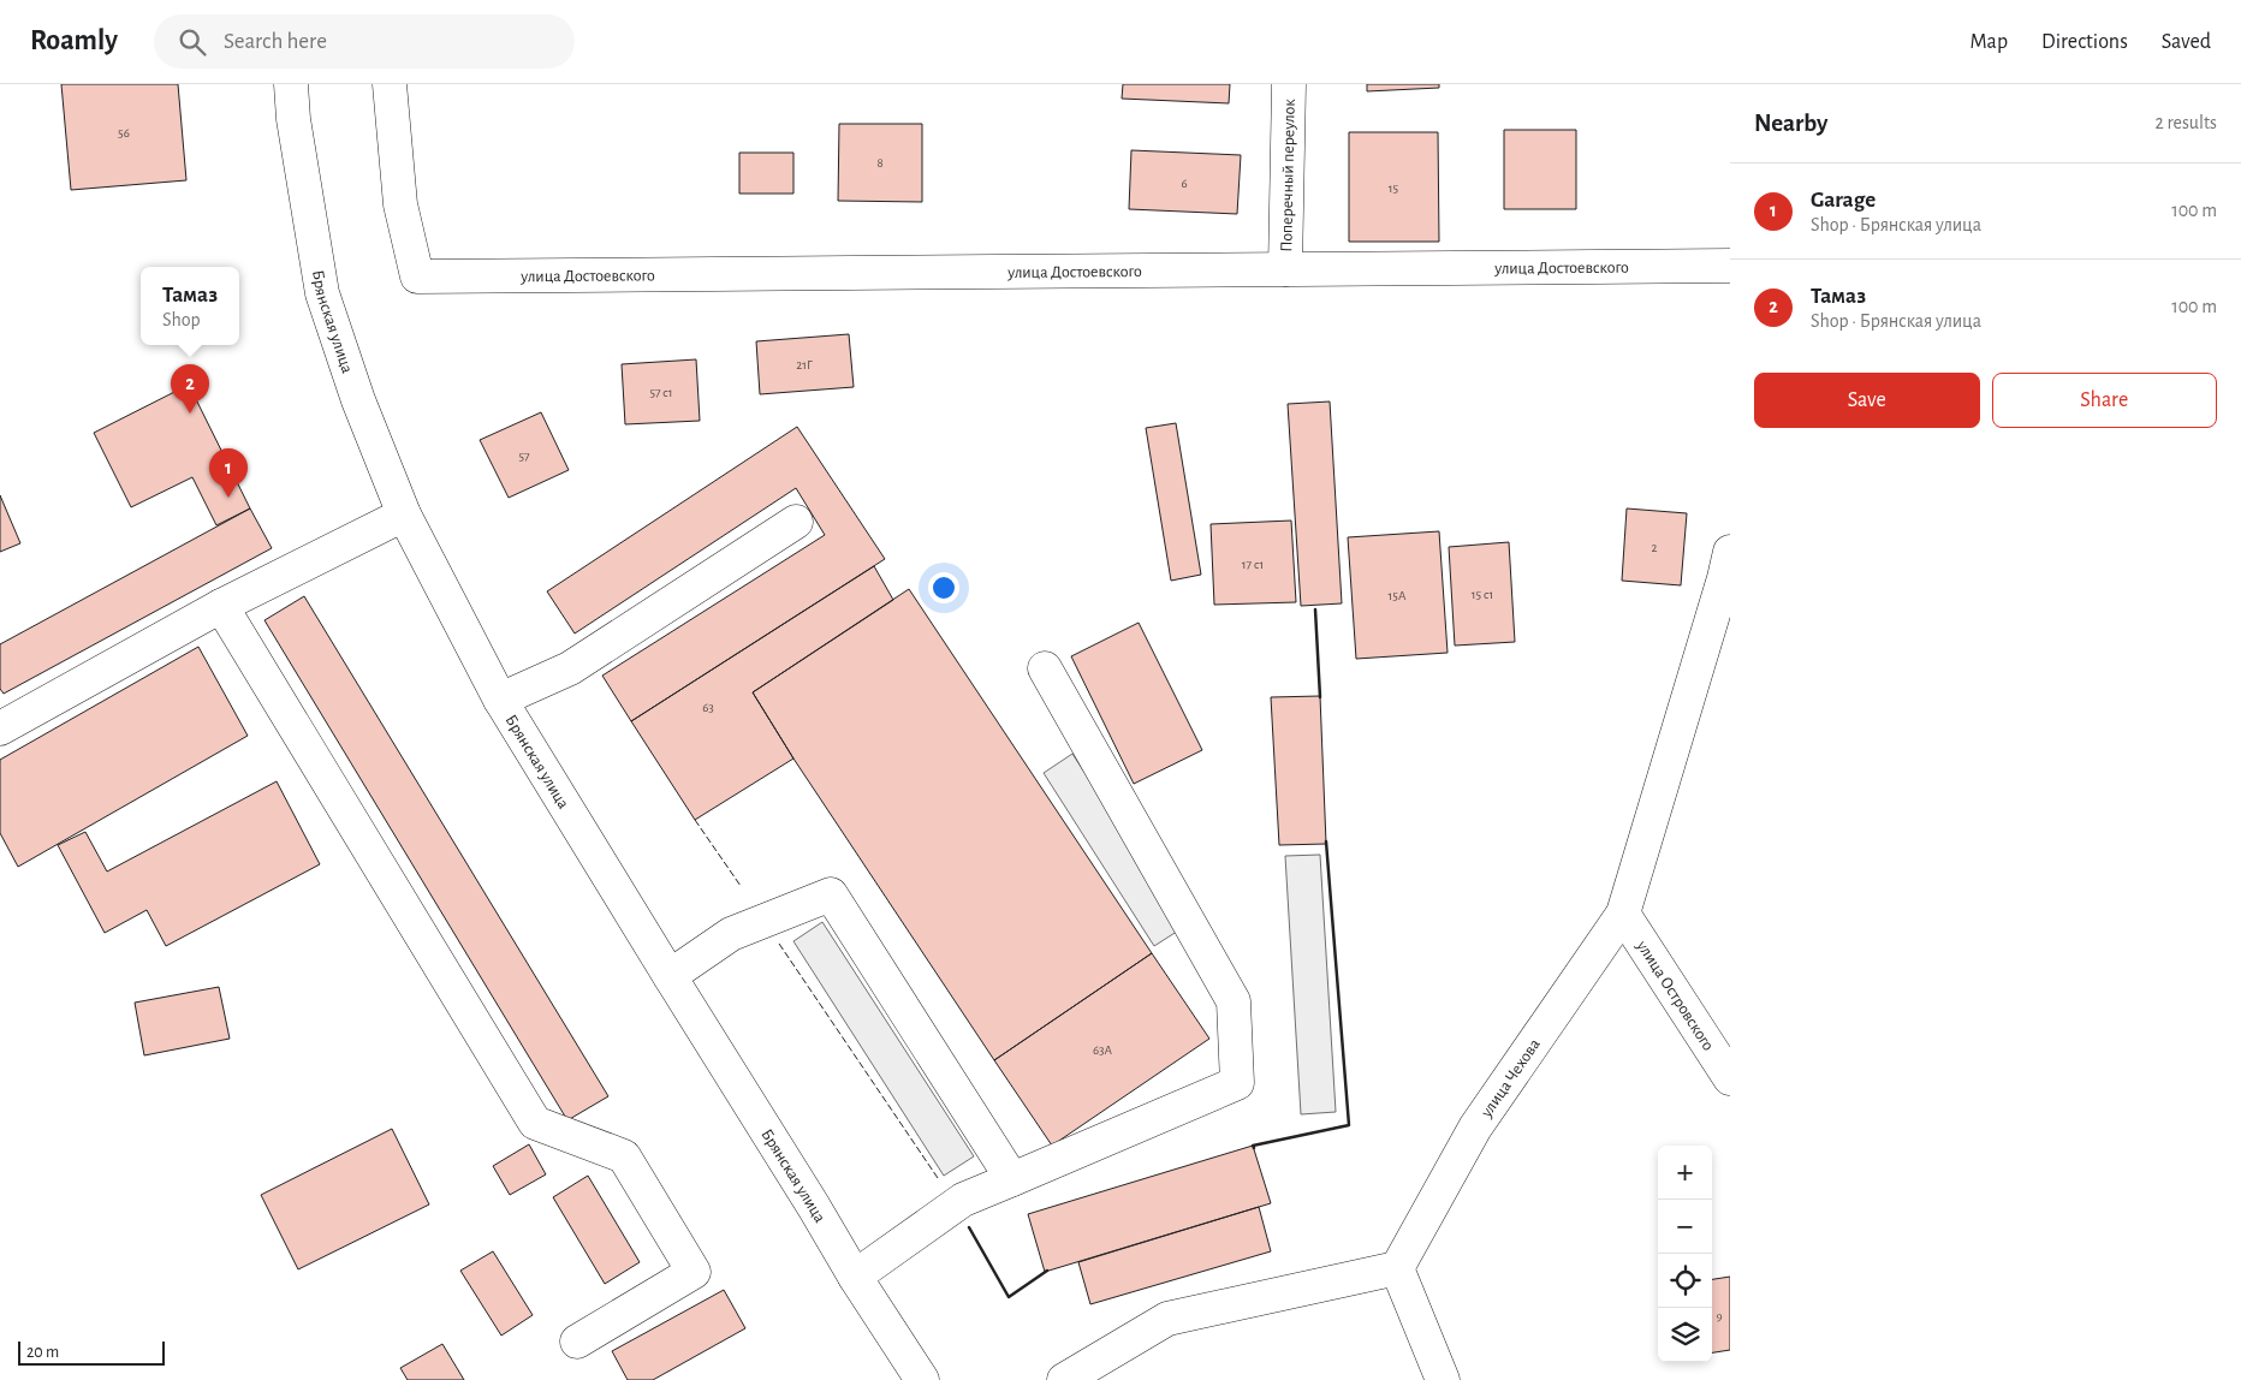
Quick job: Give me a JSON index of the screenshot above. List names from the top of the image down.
{
  "streets": {
    "main road": [
      "Поперечный переулок",
      "улица Достоевского",
      "Брянская улица",
      "улица Островского",
      "улица Чехова"
    ]
  },
  "crossings": [
    ["Поперечный переулок", "улица Достоевского"],
    ["улица Островского", "улица Чехова"]
  ],
  "house_numbers": [
    "56",
    "8",
    "6",
    "15",
    "21Г",
    "57 с1",
    "57",
    "2",
    "17 с1",
    "15 с1",
    "15А",
    "63",
    "63А",
    "9"
  ],
  "scale_bar": "20 m",
  "page": {
    "header": "Roamly",
    "search": "Search here",
    "nav": ["Map", "Directions", "Saved"],
    "heading": ["Nearby", "2 results"],
    "list": [
      {
        "mark": "1",
        "name": "Garage",
        "note": "Shop · Брянская улица",
        "value": "100 m"
      },
      {
        "mark": "2",
        "name": "Тамаз",
        "note": "Shop · Брянская улица",
        "value": "100 m"
      }
    ],
    "popup": ["Тамаз", "Shop"],
    "buttons": ["Save", "Share"],
    "pins": ["2", "1"],
    "map_buttons": ["+", "−"],
    "scale": "20 m"
  }
}
